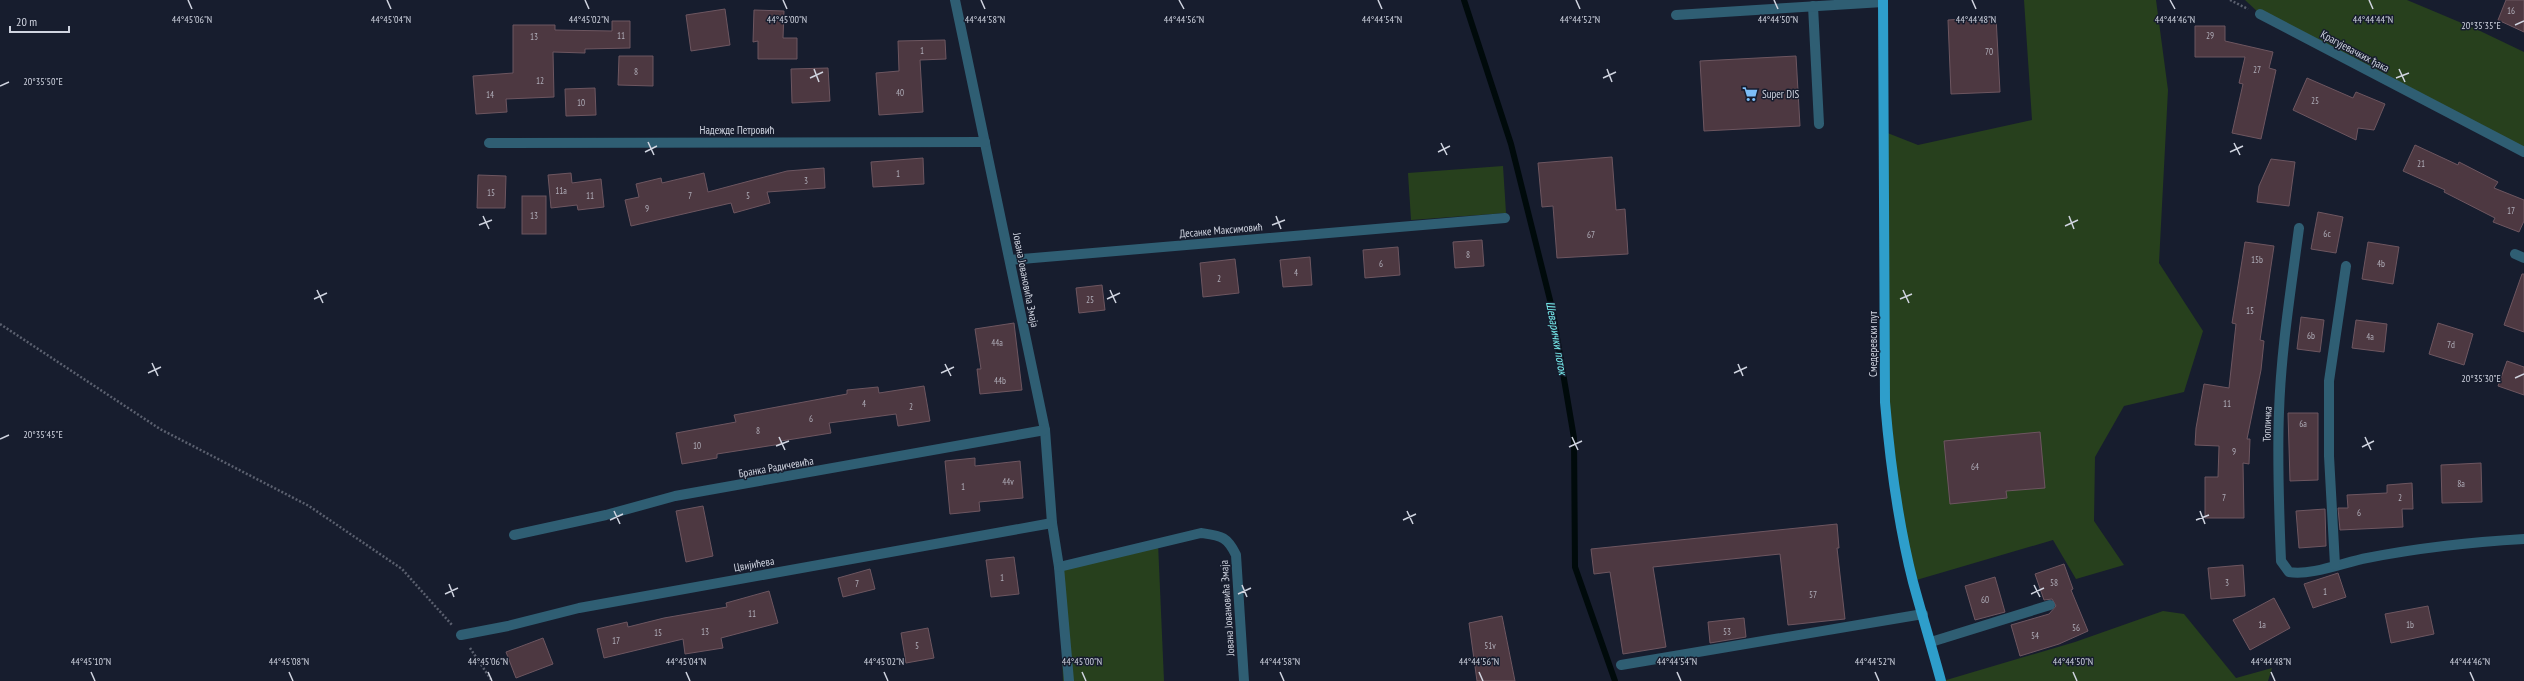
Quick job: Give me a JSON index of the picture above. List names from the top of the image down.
{
  "streets": {
    "main road": ["Смедеревски пут"],
    "street": [
      "Крагујевачких ђака",
      "Надежде Петровић",
      "Десанке Максимовић",
      "Јована Јовановића Змаја",
      "Топличка",
      "Бранка Радичевића",
      "Цвијићева"
    ]
  },
  "crossings": [
    ["Надежде Петровић", "Јована Јовановића Змаја"],
    ["Десанке Максимовић", "Јована Јовановића Змаја"],
    ["Јована Јовановића Змаја", "Бранка Радичевића"],
    ["Јована Јовановића Змаја", "Цвијићева"]
  ],
  "water": ["Шеварички поток"],
  "places": {
    "supermarket": ["Super DIS"]
  },
  "house_numbers": [
    "16",
    "11",
    "29",
    "13",
    "1",
    "70",
    "27",
    "8",
    "12",
    "40",
    "14",
    "25",
    "10",
    "21",
    "1",
    "3",
    "11a",
    "15",
    "11",
    "7",
    "5",
    "9",
    "17",
    "13",
    "6c",
    "67",
    "8",
    "15b",
    "6",
    "4b",
    "4",
    "2",
    "25",
    "15",
    "6b",
    "4a",
    "44a",
    "7d",
    "44b",
    "4",
    "11",
    "2",
    "6",
    "6a",
    "8",
    "10",
    "9",
    "64",
    "44v",
    "8a",
    "1",
    "7",
    "2",
    "6",
    "1",
    "58",
    "3",
    "7",
    "1",
    "57",
    "60",
    "11",
    "1a",
    "1b",
    "56",
    "13",
    "53",
    "15",
    "54",
    "17",
    "5",
    "51v"
  ],
  "scale_bar": "20 m",
  "coordinates": [
    "44°45'02\"N",
    "44°45'00\"N",
    "44°44'48\"N",
    "44°45'06\"N",
    "44°45'04\"N",
    "44°44'58\"N",
    "44°44'56\"N",
    "44°44'54\"N",
    "44°44'52\"N",
    "44°44'50\"N",
    "44°44'46\"N",
    "44°44'44\"N",
    "20°35'35\"E",
    "20°35'50\"E",
    "20°35'30\"E",
    "20°35'45\"E",
    "44°45'10\"N",
    "44°45'08\"N"
  ]
}
